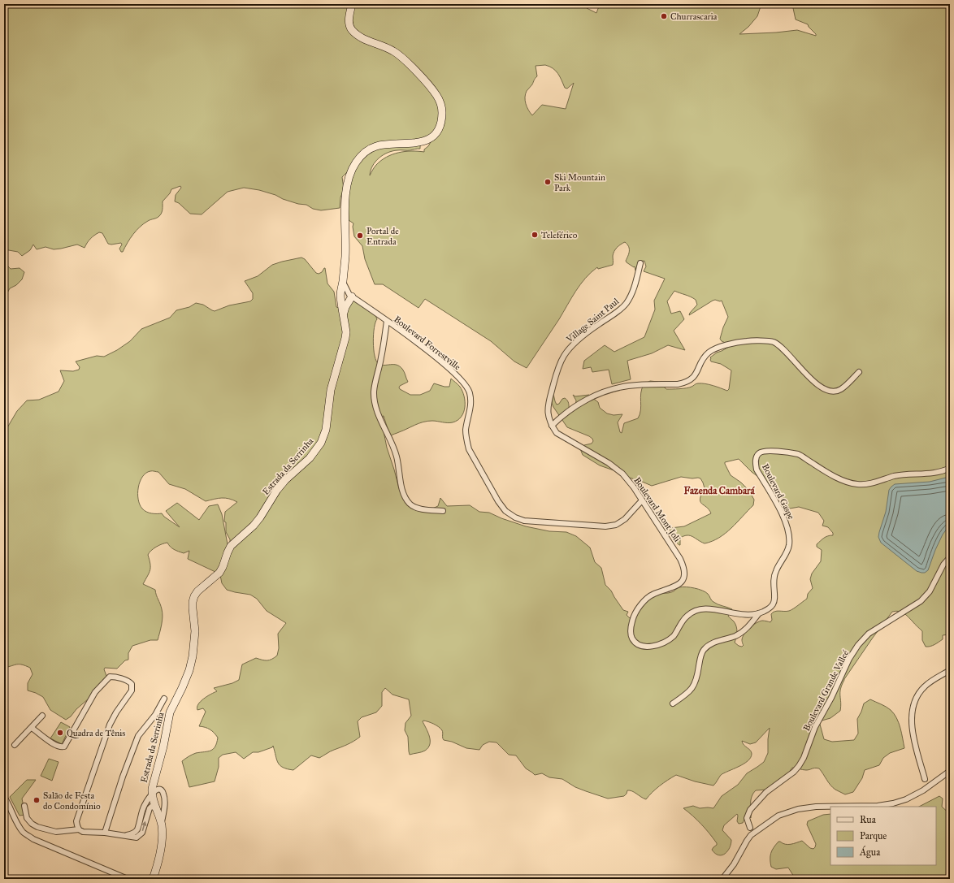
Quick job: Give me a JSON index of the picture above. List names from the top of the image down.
{
  "streets": {
    "street": [
      "Village Saint Paul",
      "Boulevard Forrestville",
      "Estrada da Serrinha",
      "Boulevard Gaspe",
      "Boulevard Mont Joli",
      "Boulevard Grande Valleé"
    ]
  },
  "crossings": [
    ["Village Saint Paul", "Boulevard Mont Joli"],
    ["Boulevard Forrestville", "Boulevard Mont Joli"],
    ["Boulevard Gaspe", "Boulevard Mont Joli"]
  ],
  "districts": ["Fazenda Cambará"],
  "places": [
    "Churrascaria",
    "Ski Mountain Park",
    "Teleférico",
    "Portal de Entrada",
    "Quadra de Tênis",
    "Salão de Festa do Condomínio"
  ],
  "legend": ["Rua", "Parque", "Água"]
}
